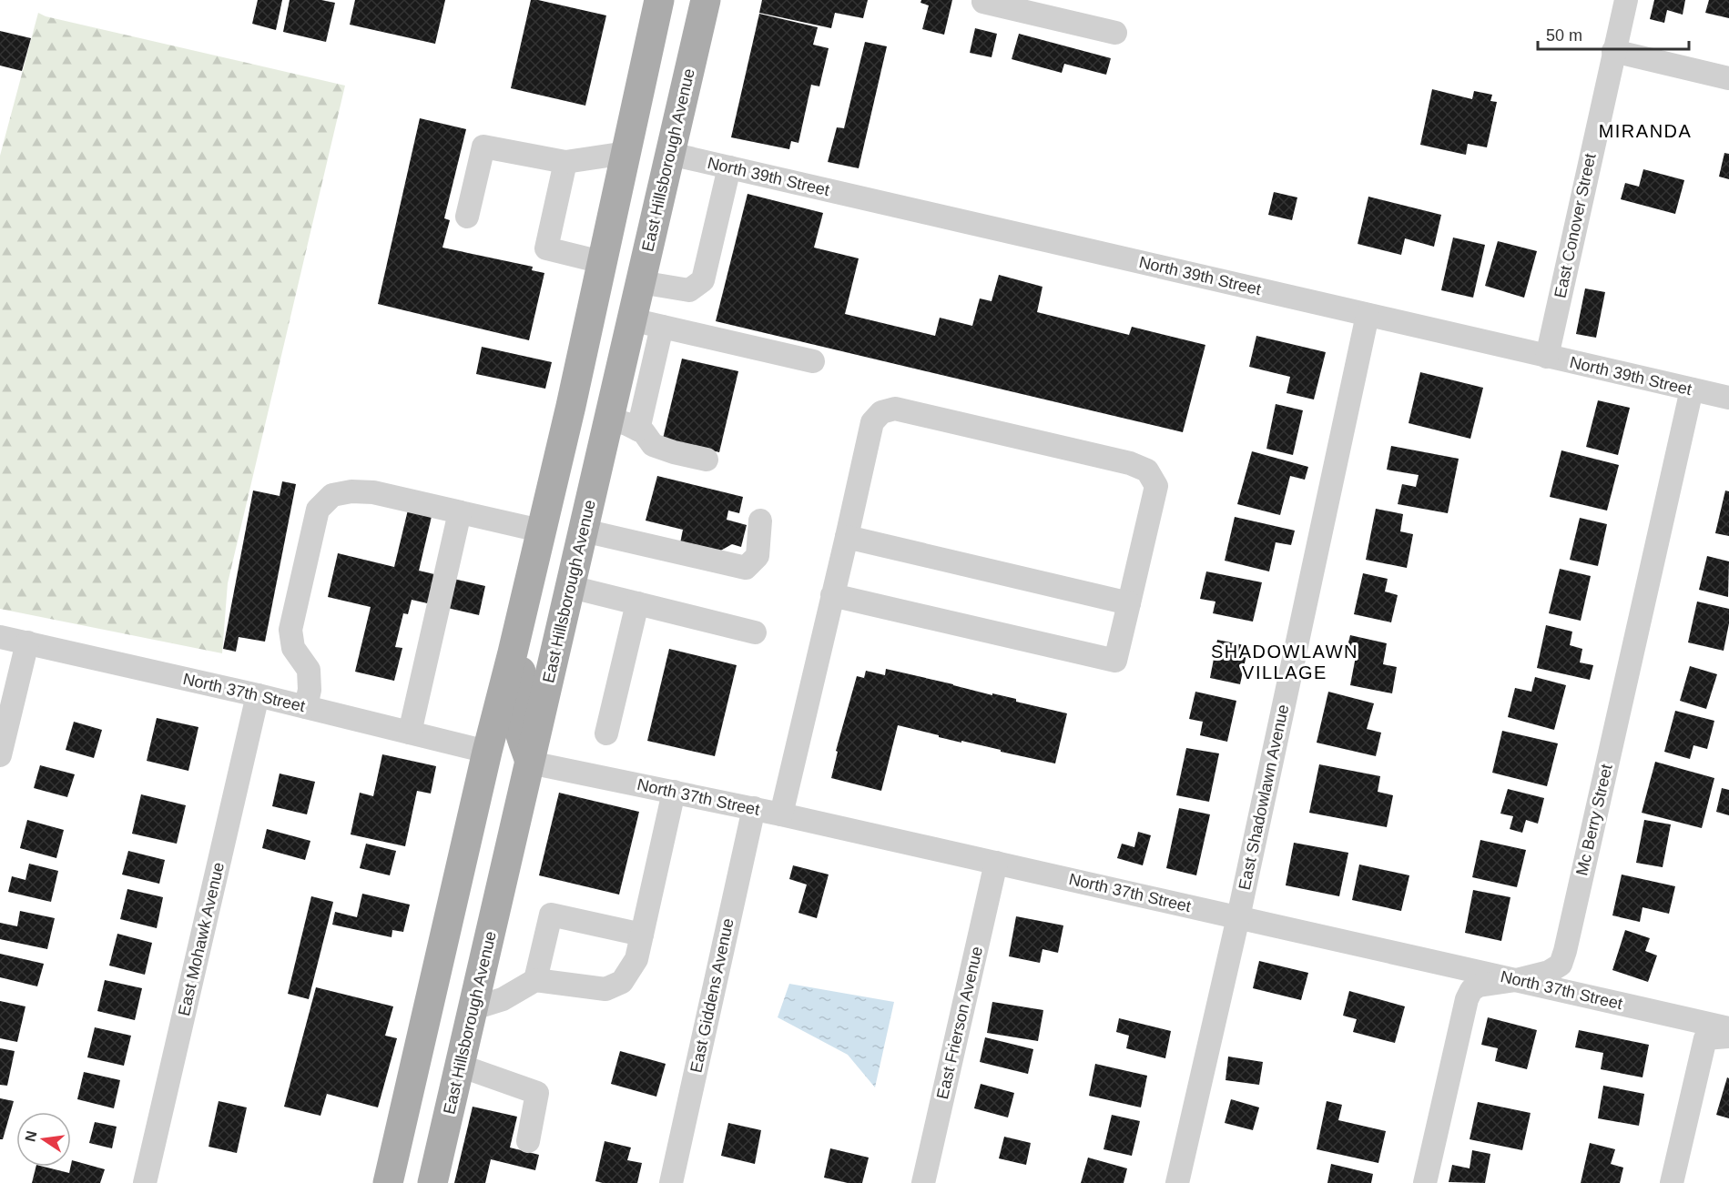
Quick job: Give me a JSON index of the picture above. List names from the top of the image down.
{
  "streets": {
    "main road": ["East Hillsborough Avenue"],
    "street": [
      "North 39th Street",
      "East Conover Street",
      "North 37th Street",
      "East Shadowlawn Avenue",
      "Mc Berry Street",
      "East Mohawk Avenue",
      "East Giddens Avenue",
      "East Frierson Avenue"
    ]
  },
  "crossings": [
    ["East Hillsborough Avenue", "North 39th Street"],
    ["East Hillsborough Avenue", "North 37th Street"],
    ["North 39th Street", "East Conover Street"],
    ["North 39th Street", "East Shadowlawn Avenue"],
    ["North 39th Street", "Mc Berry Street"],
    ["North 37th Street", "East Shadowlawn Avenue"],
    ["North 37th Street", "Mc Berry Street"],
    ["North 37th Street", "East Mohawk Avenue"],
    ["North 37th Street", "East Giddens Avenue"],
    ["North 37th Street", "East Frierson Avenue"]
  ],
  "districts": ["MIRANDA", "SHADOWLAWN VILLAGE"],
  "scale_bar": "50 m",
  "north": "left"
}
